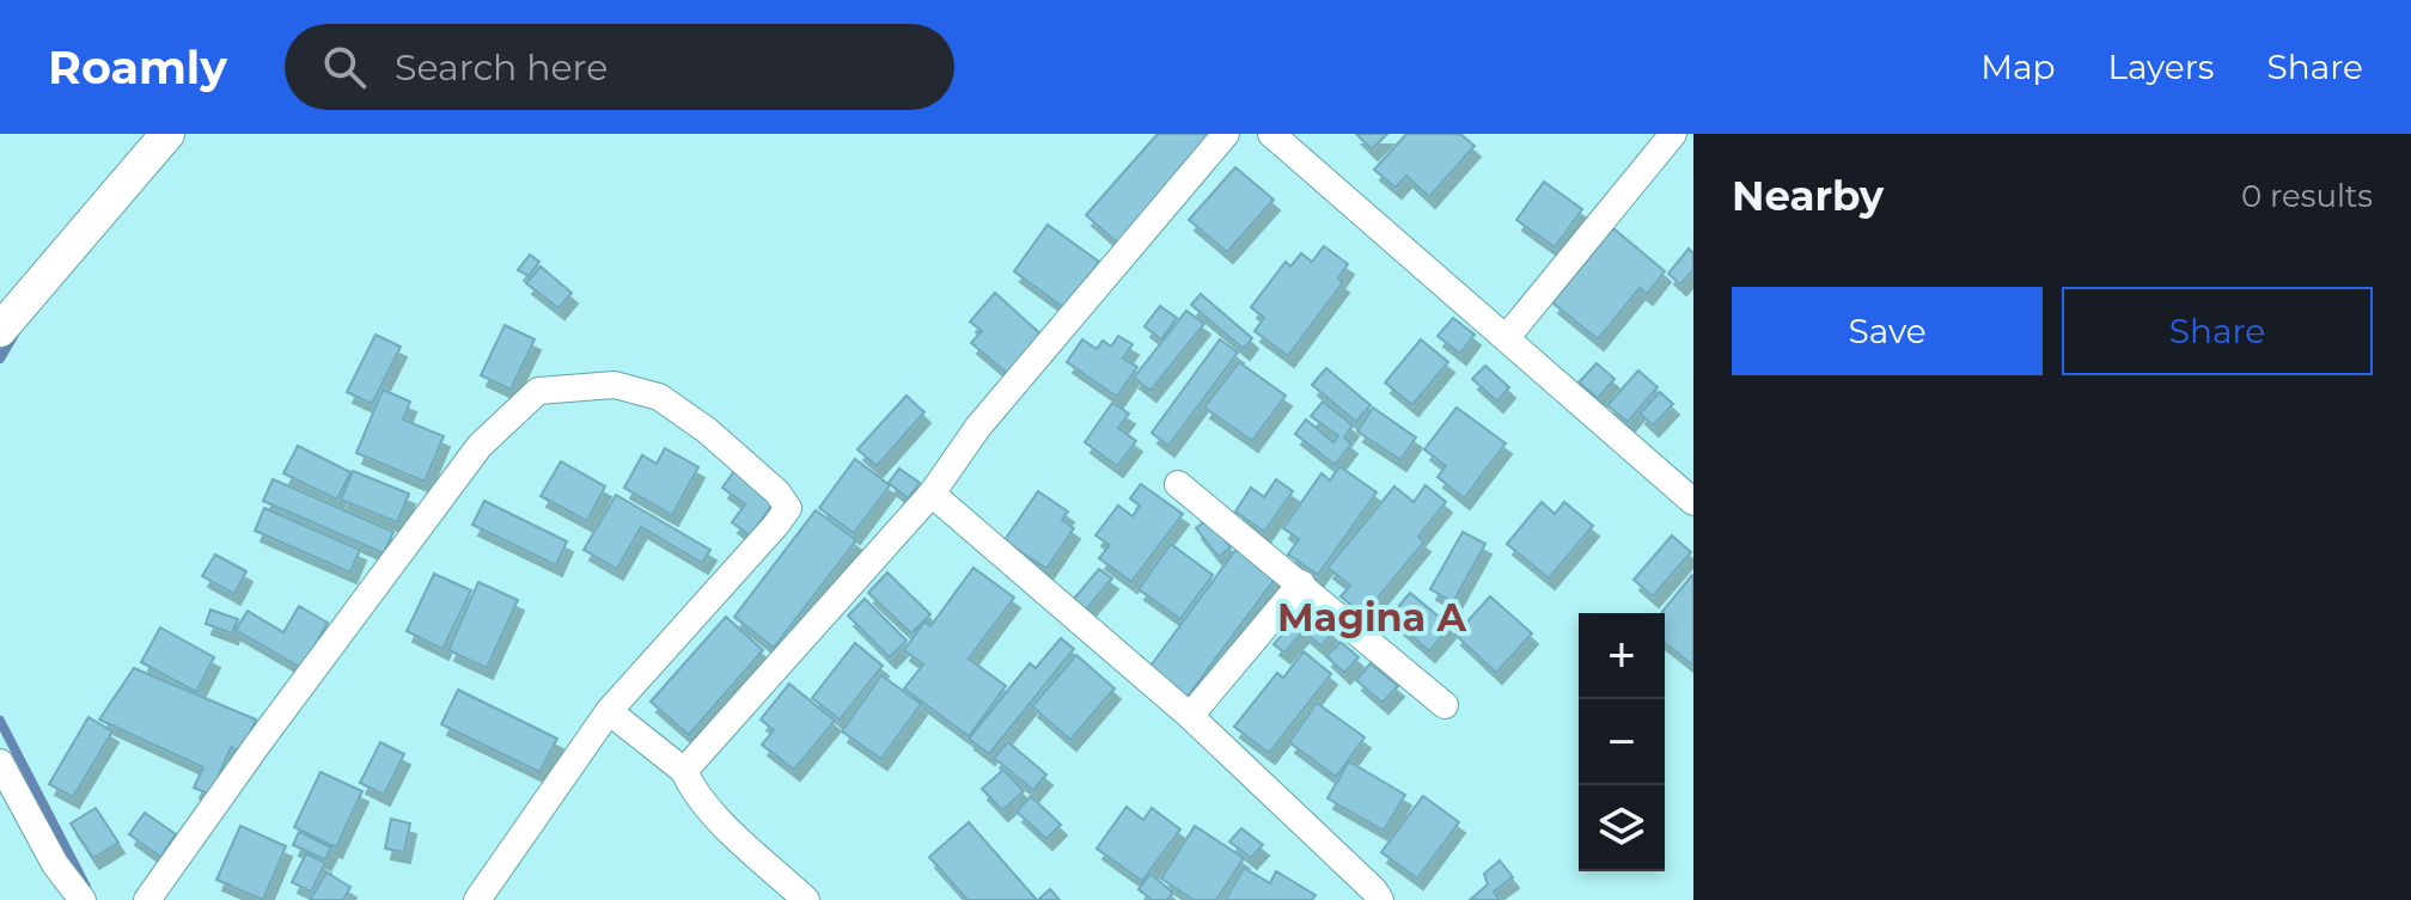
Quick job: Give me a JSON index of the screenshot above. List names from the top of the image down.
{
  "districts": ["Magina A"],
  "page": {
    "header": "Roamly",
    "search": "Search here",
    "nav": ["Map", "Layers", "Share"],
    "heading": ["Nearby", "0 results"],
    "buttons": ["Save", "Share"],
    "map_buttons": ["+", "−"]
  }
}
